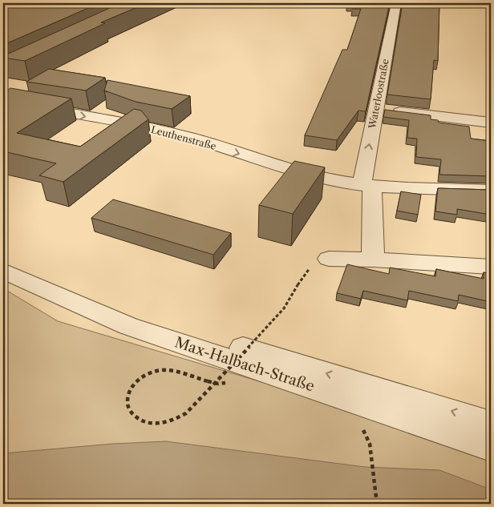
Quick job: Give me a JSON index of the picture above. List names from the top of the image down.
{
  "streets": {
    "street": ["Waterloostraße", "Leuthenstraße", "Max-Halbach-Straße"]
  },
  "crossings": [
    ["Waterloostraße", "Leuthenstraße"]
  ],
  "one_way": ["Leuthenstraße"]
}
